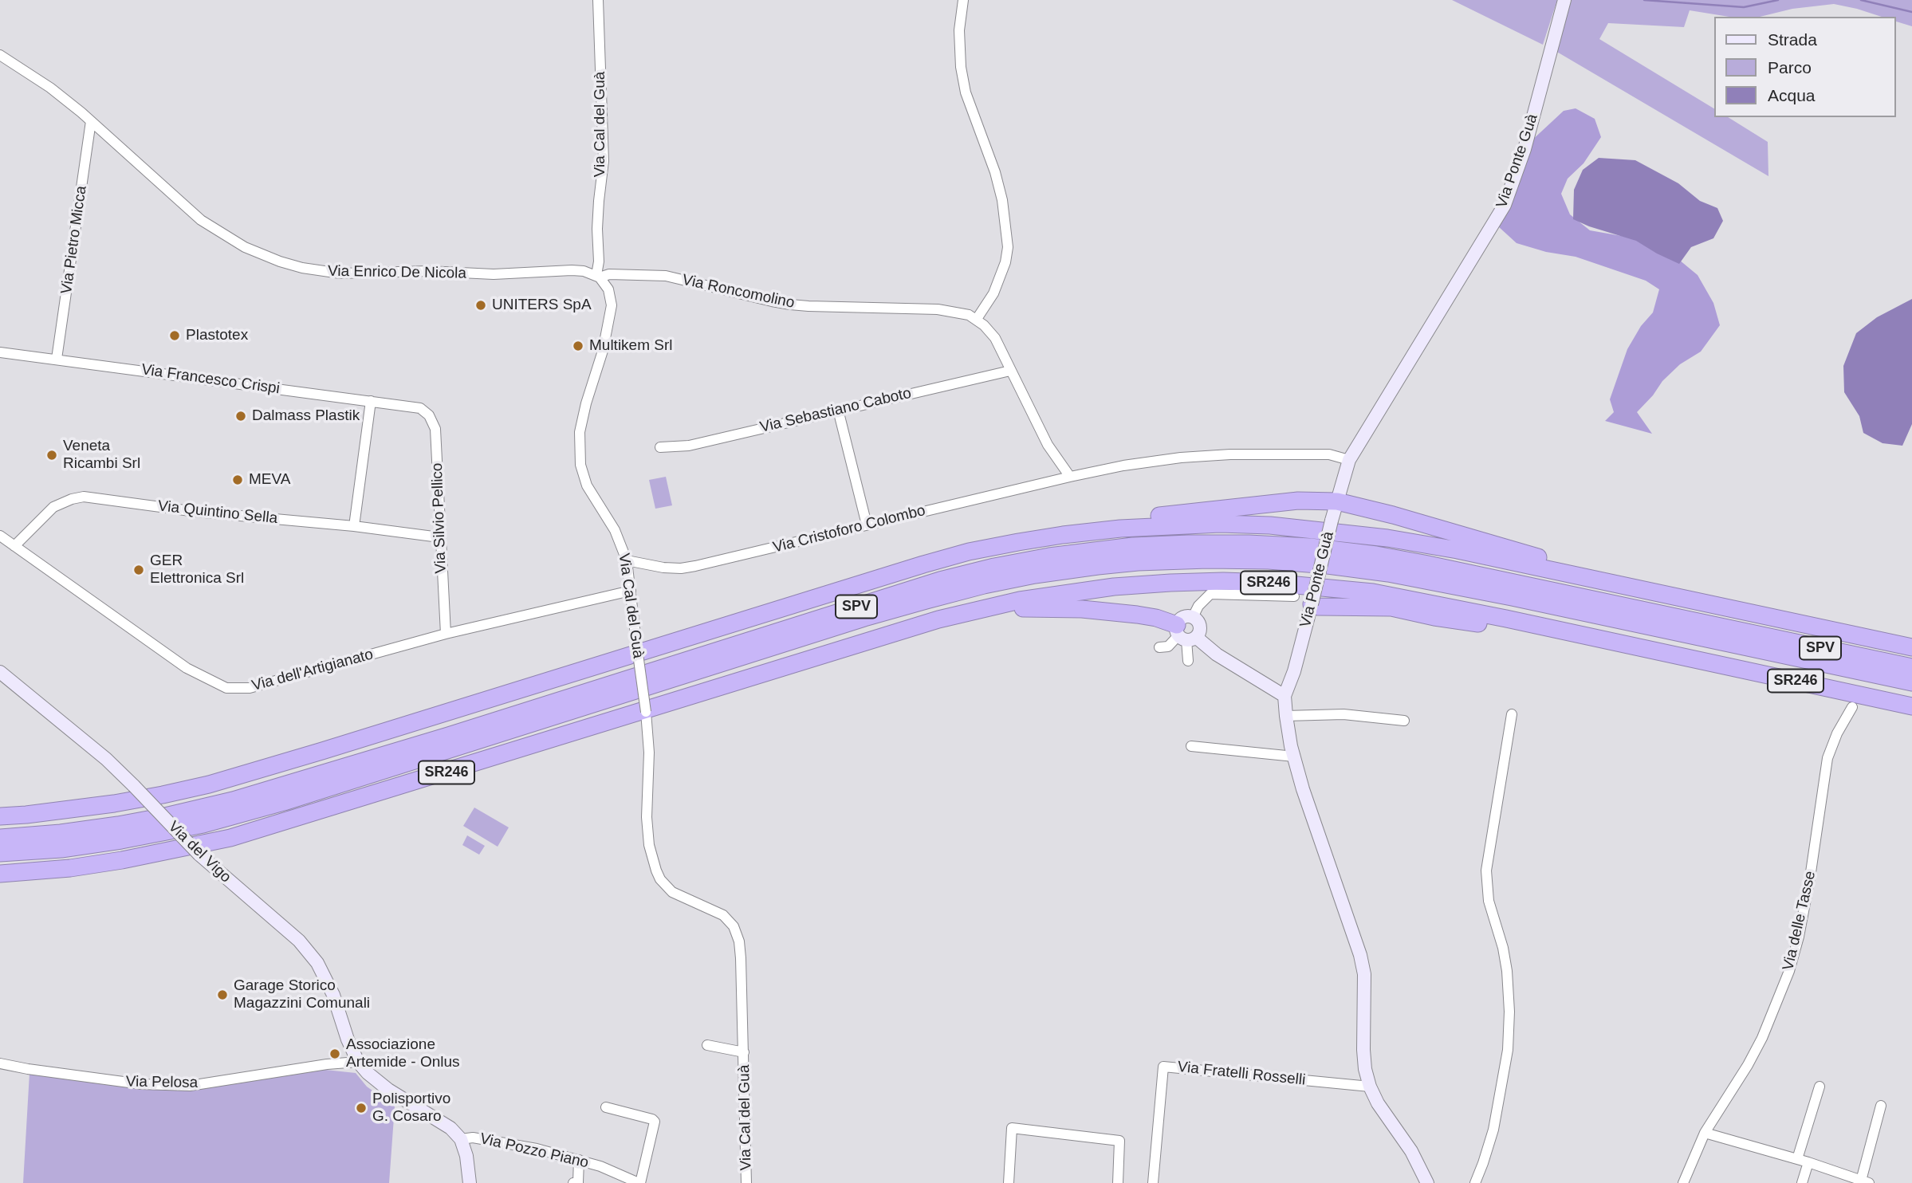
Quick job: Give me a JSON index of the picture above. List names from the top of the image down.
{
  "streets": {
    "highway": ["SR246", "SPV"],
    "street": [
      "Via Cal del Guà",
      "Via Ponte Guà",
      "Via Pietro Micca",
      "Via Enrico De Nicola",
      "Via Roncomolino",
      "Via Francesco Crispi",
      "Via Sebastiano Caboto",
      "Via Quintino Sella",
      "Via Silvio Pellico",
      "Via Cristoforo Colombo",
      "Via dell'Artigianato",
      "Via del Vigo",
      "Via delle Tasse",
      "Via Fratelli Rosselli",
      "Via Pelosa",
      "Via Pozzo Piano"
    ]
  },
  "crossings": [
    ["Via Cal del Guà", "Via Enrico De Nicola"],
    ["Via Cal del Guà", "Via Roncomolino"],
    ["Via Cal del Guà", "Via Cristoforo Colombo"],
    ["Via Cal del Guà", "Via dell'Artigianato"],
    ["Via Ponte Guà", "Via Cristoforo Colombo"],
    ["Via Ponte Guà", "Via Fratelli Rosselli"],
    ["Via Pietro Micca", "Via Enrico De Nicola"],
    ["Via Pietro Micca", "Via Francesco Crispi"],
    ["Via Enrico De Nicola", "Via Roncomolino"],
    ["Via Francesco Crispi", "Via Silvio Pellico"],
    ["Via Quintino Sella", "Via Silvio Pellico"],
    ["Via Quintino Sella", "Via dell'Artigianato"],
    ["Via Silvio Pellico", "Via dell'Artigianato"],
    ["Via del Vigo", "Via Pelosa"]
  ],
  "places": [
    "UNITERS SpA",
    "Plastotex",
    "Multikem Srl",
    "Dalmass Plastik",
    "Veneta Ricambi Srl",
    "MEVA",
    "GER Elettronica Srl",
    "Garage Storico Magazzini Comunali",
    "Associazione Artemide - Onlus",
    "Polisportivo G. Cosaro"
  ],
  "legend": ["Strada", "Parco", "Acqua"]
}
